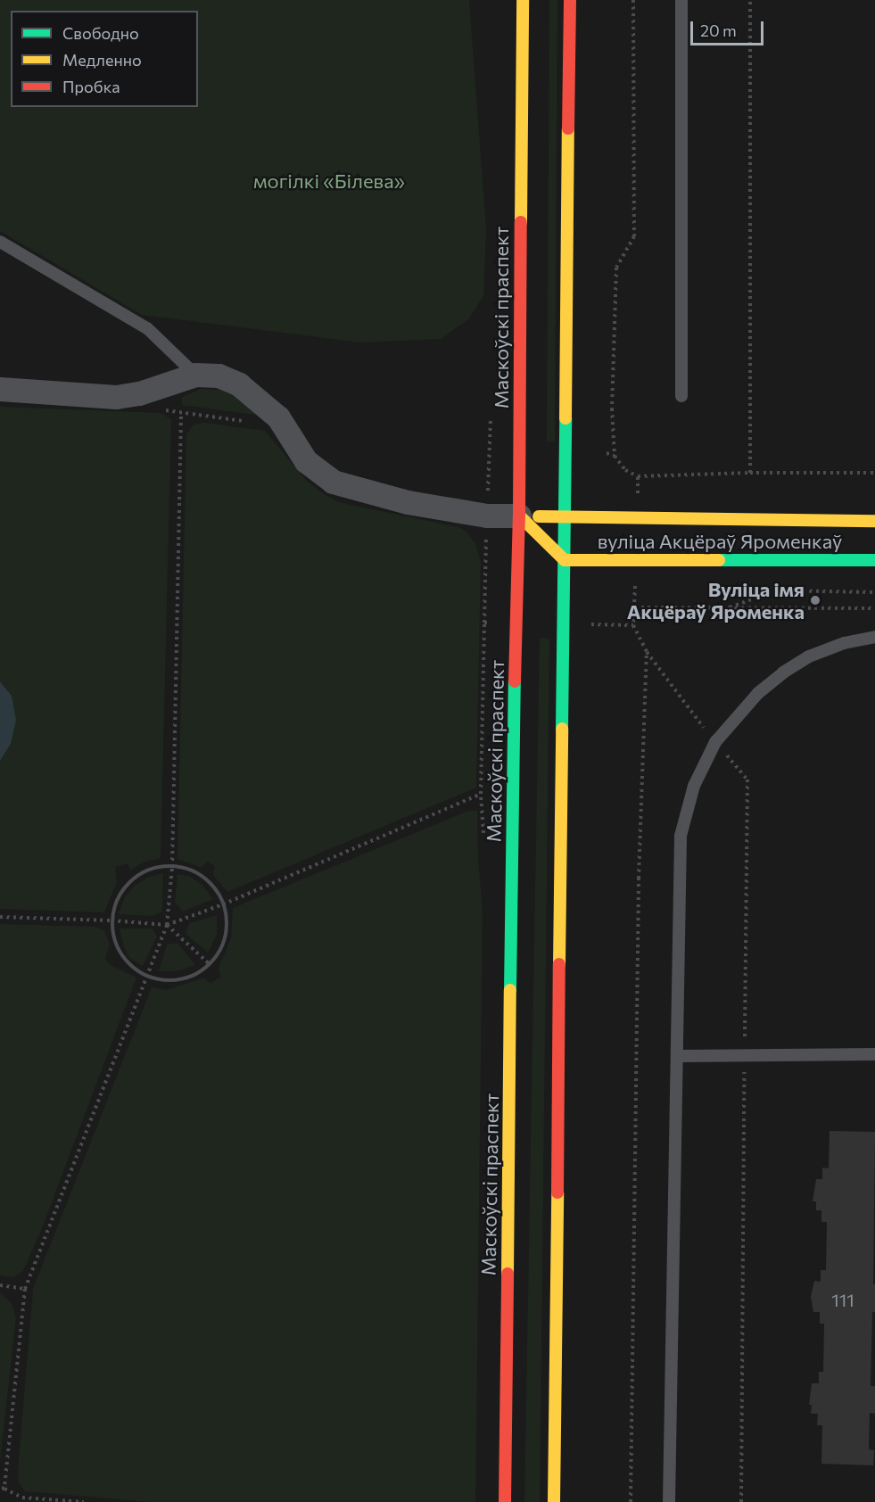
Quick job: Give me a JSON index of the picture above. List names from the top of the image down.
{
  "streets": {
    "main road": ["Маскоўскі праспект", "вуліца Акцёраў Яроменкаў"]
  },
  "crossings": [
    ["Маскоўскі праспект", "вуліца Акцёраў Яроменкаў"]
  ],
  "parks": ["могілкі «Білева»"],
  "places": ["Вуліца імя Акцёраў Яроменка"],
  "house_numbers": ["111"],
  "legend": ["Свободно", "Медленно", "Пробка"],
  "scale_bar": "20 m"
}
